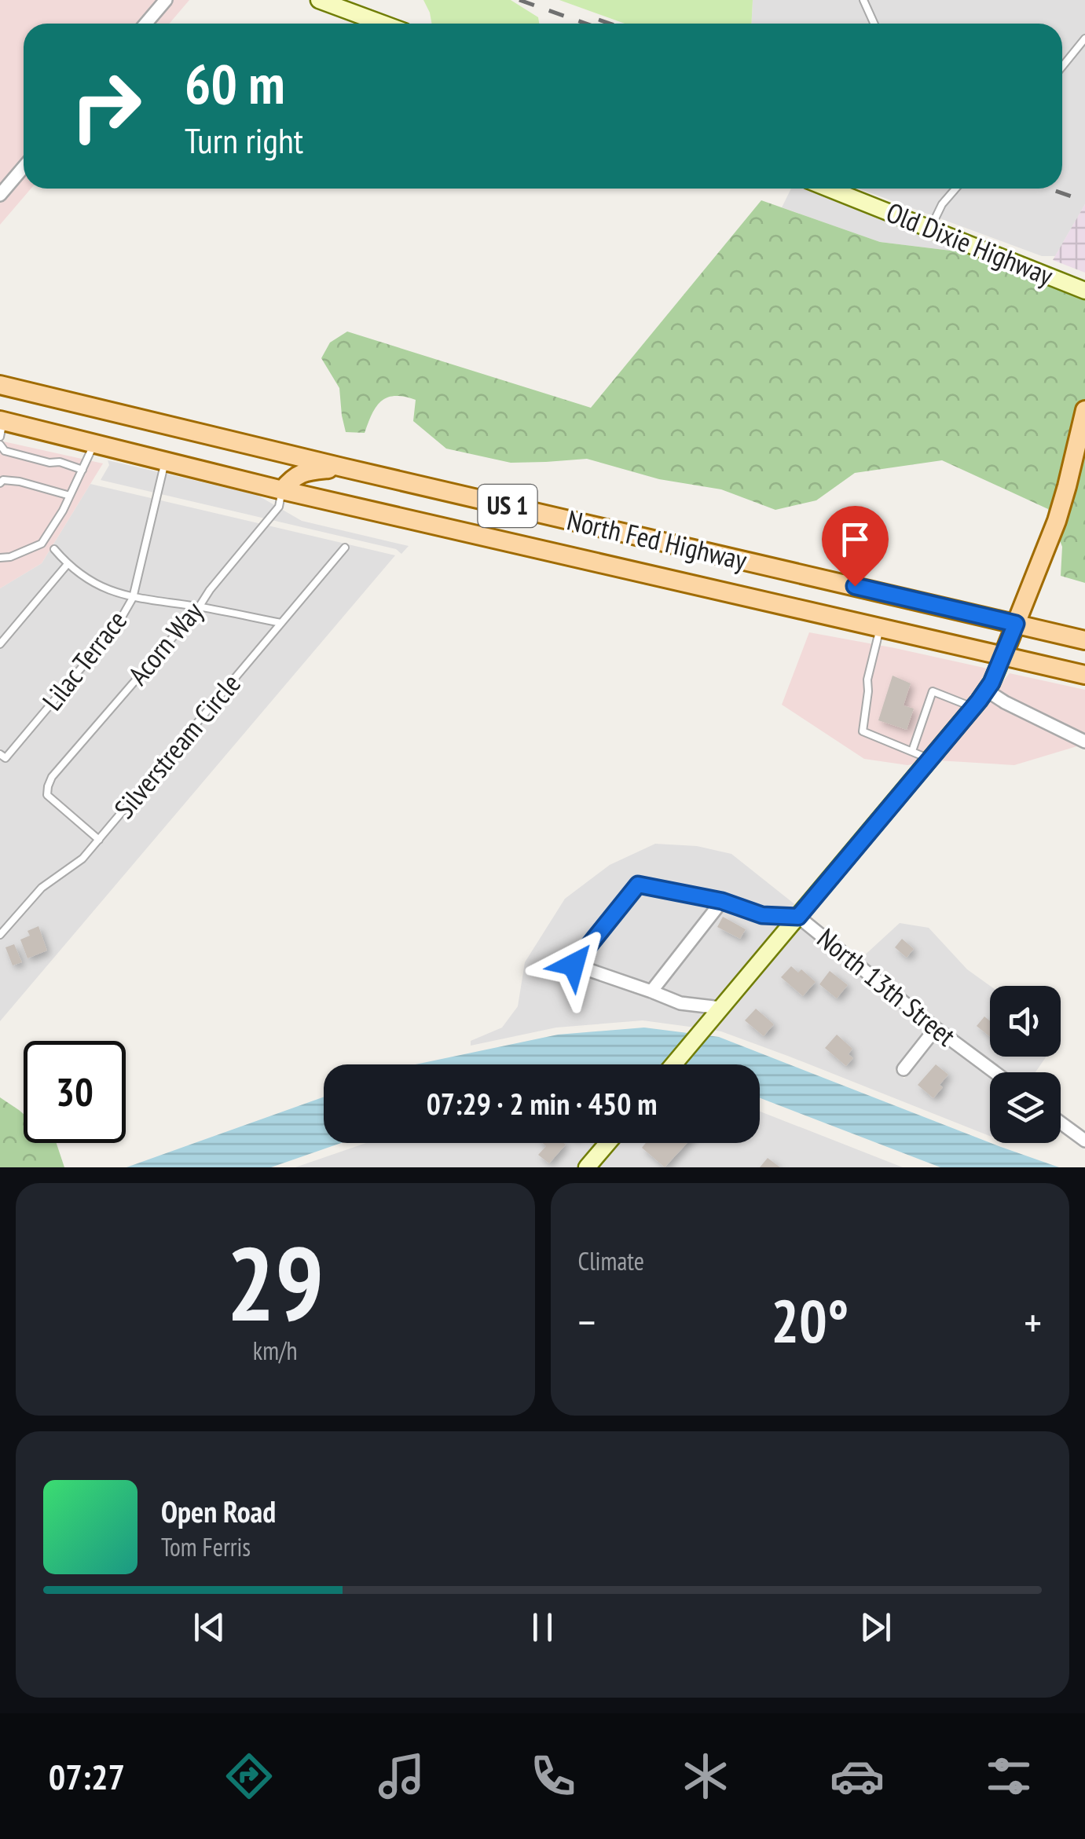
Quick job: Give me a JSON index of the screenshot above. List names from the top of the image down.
{
  "streets": {
    "main road": ["US 1", "North Fed Highway"],
    "street": ["Old Dixie Highway", "North 13th Street"],
    "lane": ["Acorn Way", "Lilac Terrace", "Silverstream Circle"]
  },
  "crossings": [
    ["North Fed Highway", "Acorn Way"],
    ["North Fed Highway", "Lilac Terrace"],
    ["Acorn Way", "Silverstream Circle"]
  ],
  "page": {
    "turn": ["60 m", "Turn right"],
    "limit": "30",
    "trip": "07:29 · 2 min · 450 m",
    "tile": [
      ["29", "km/h"],
      "Climate"
    ],
    "heat": ["−", "20°", "+"],
    "song": ["Open Road", "Tom Ferris"],
    "tabs": "07:27"
  }
}
